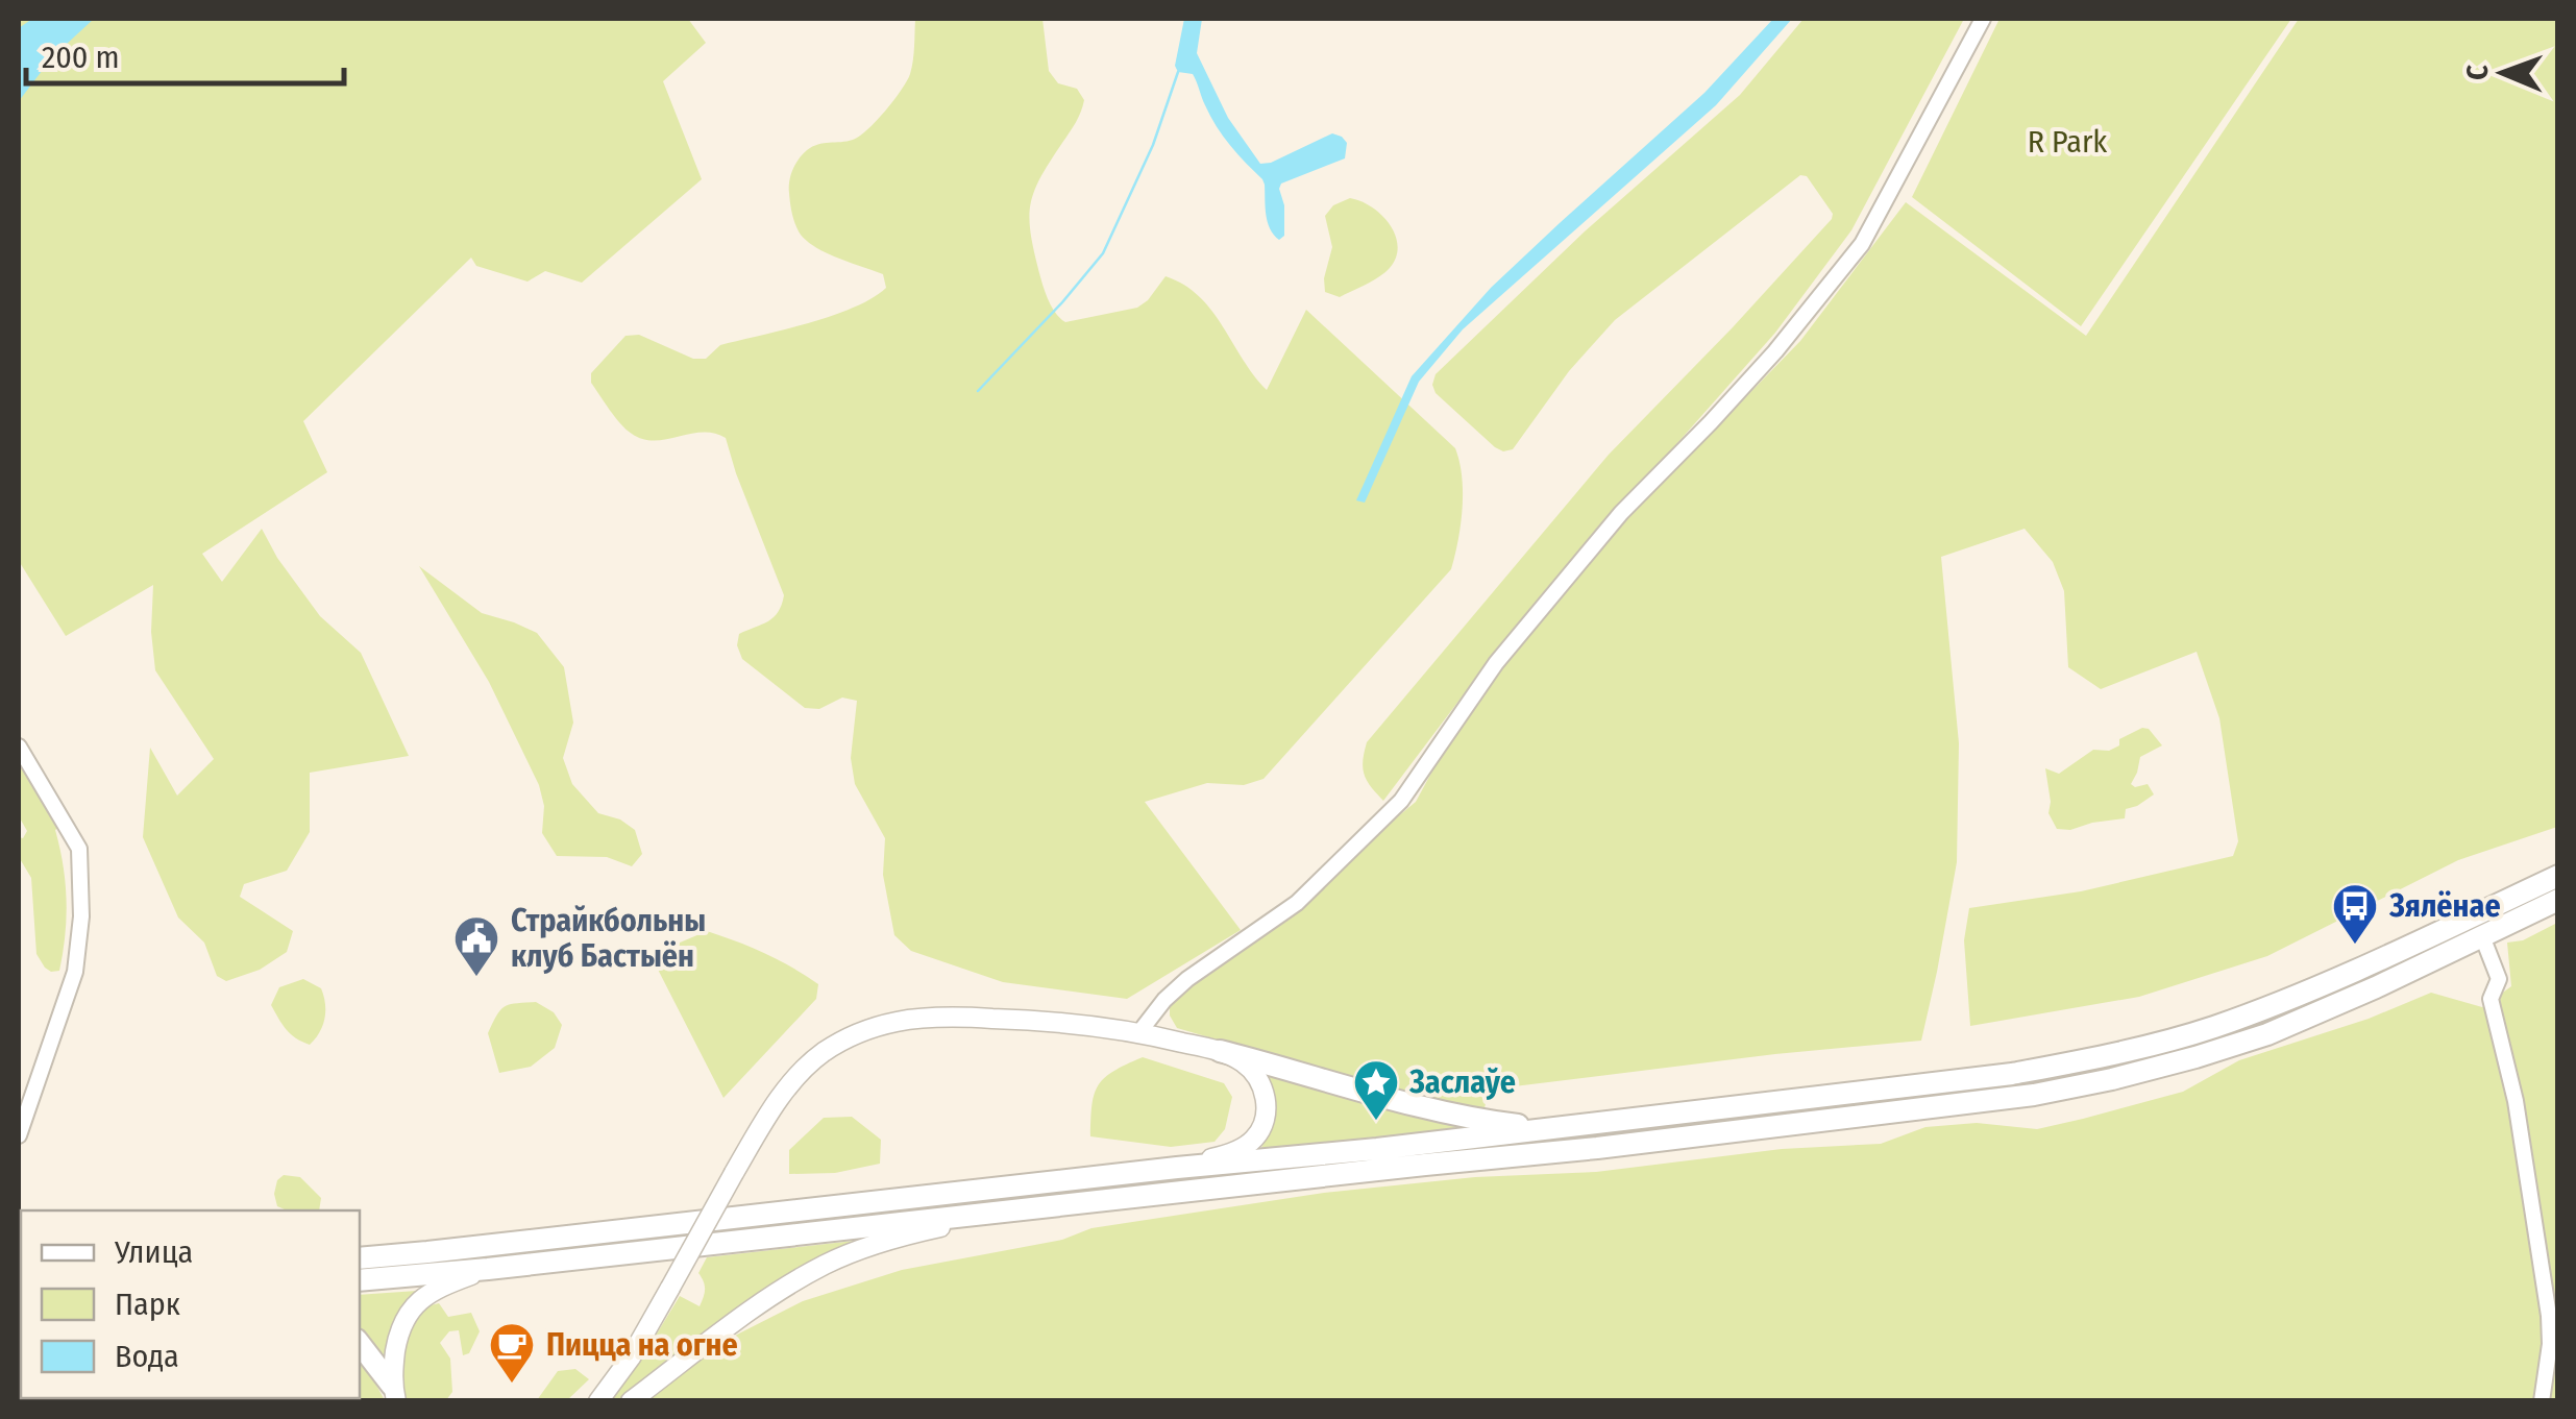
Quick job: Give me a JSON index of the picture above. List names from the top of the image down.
{
  "parks": ["R Park"],
  "places": {
    "bus stop": ["Зялёнае"],
    "public building": ["Страйкбольны клуб Бастыён"],
    "place": ["Заслаўе"],
    "cafe": ["Пицца на огне"]
  },
  "legend": ["Улица", "Парк", "Вода"],
  "scale_bar": "200 m",
  "north": "left"
}
